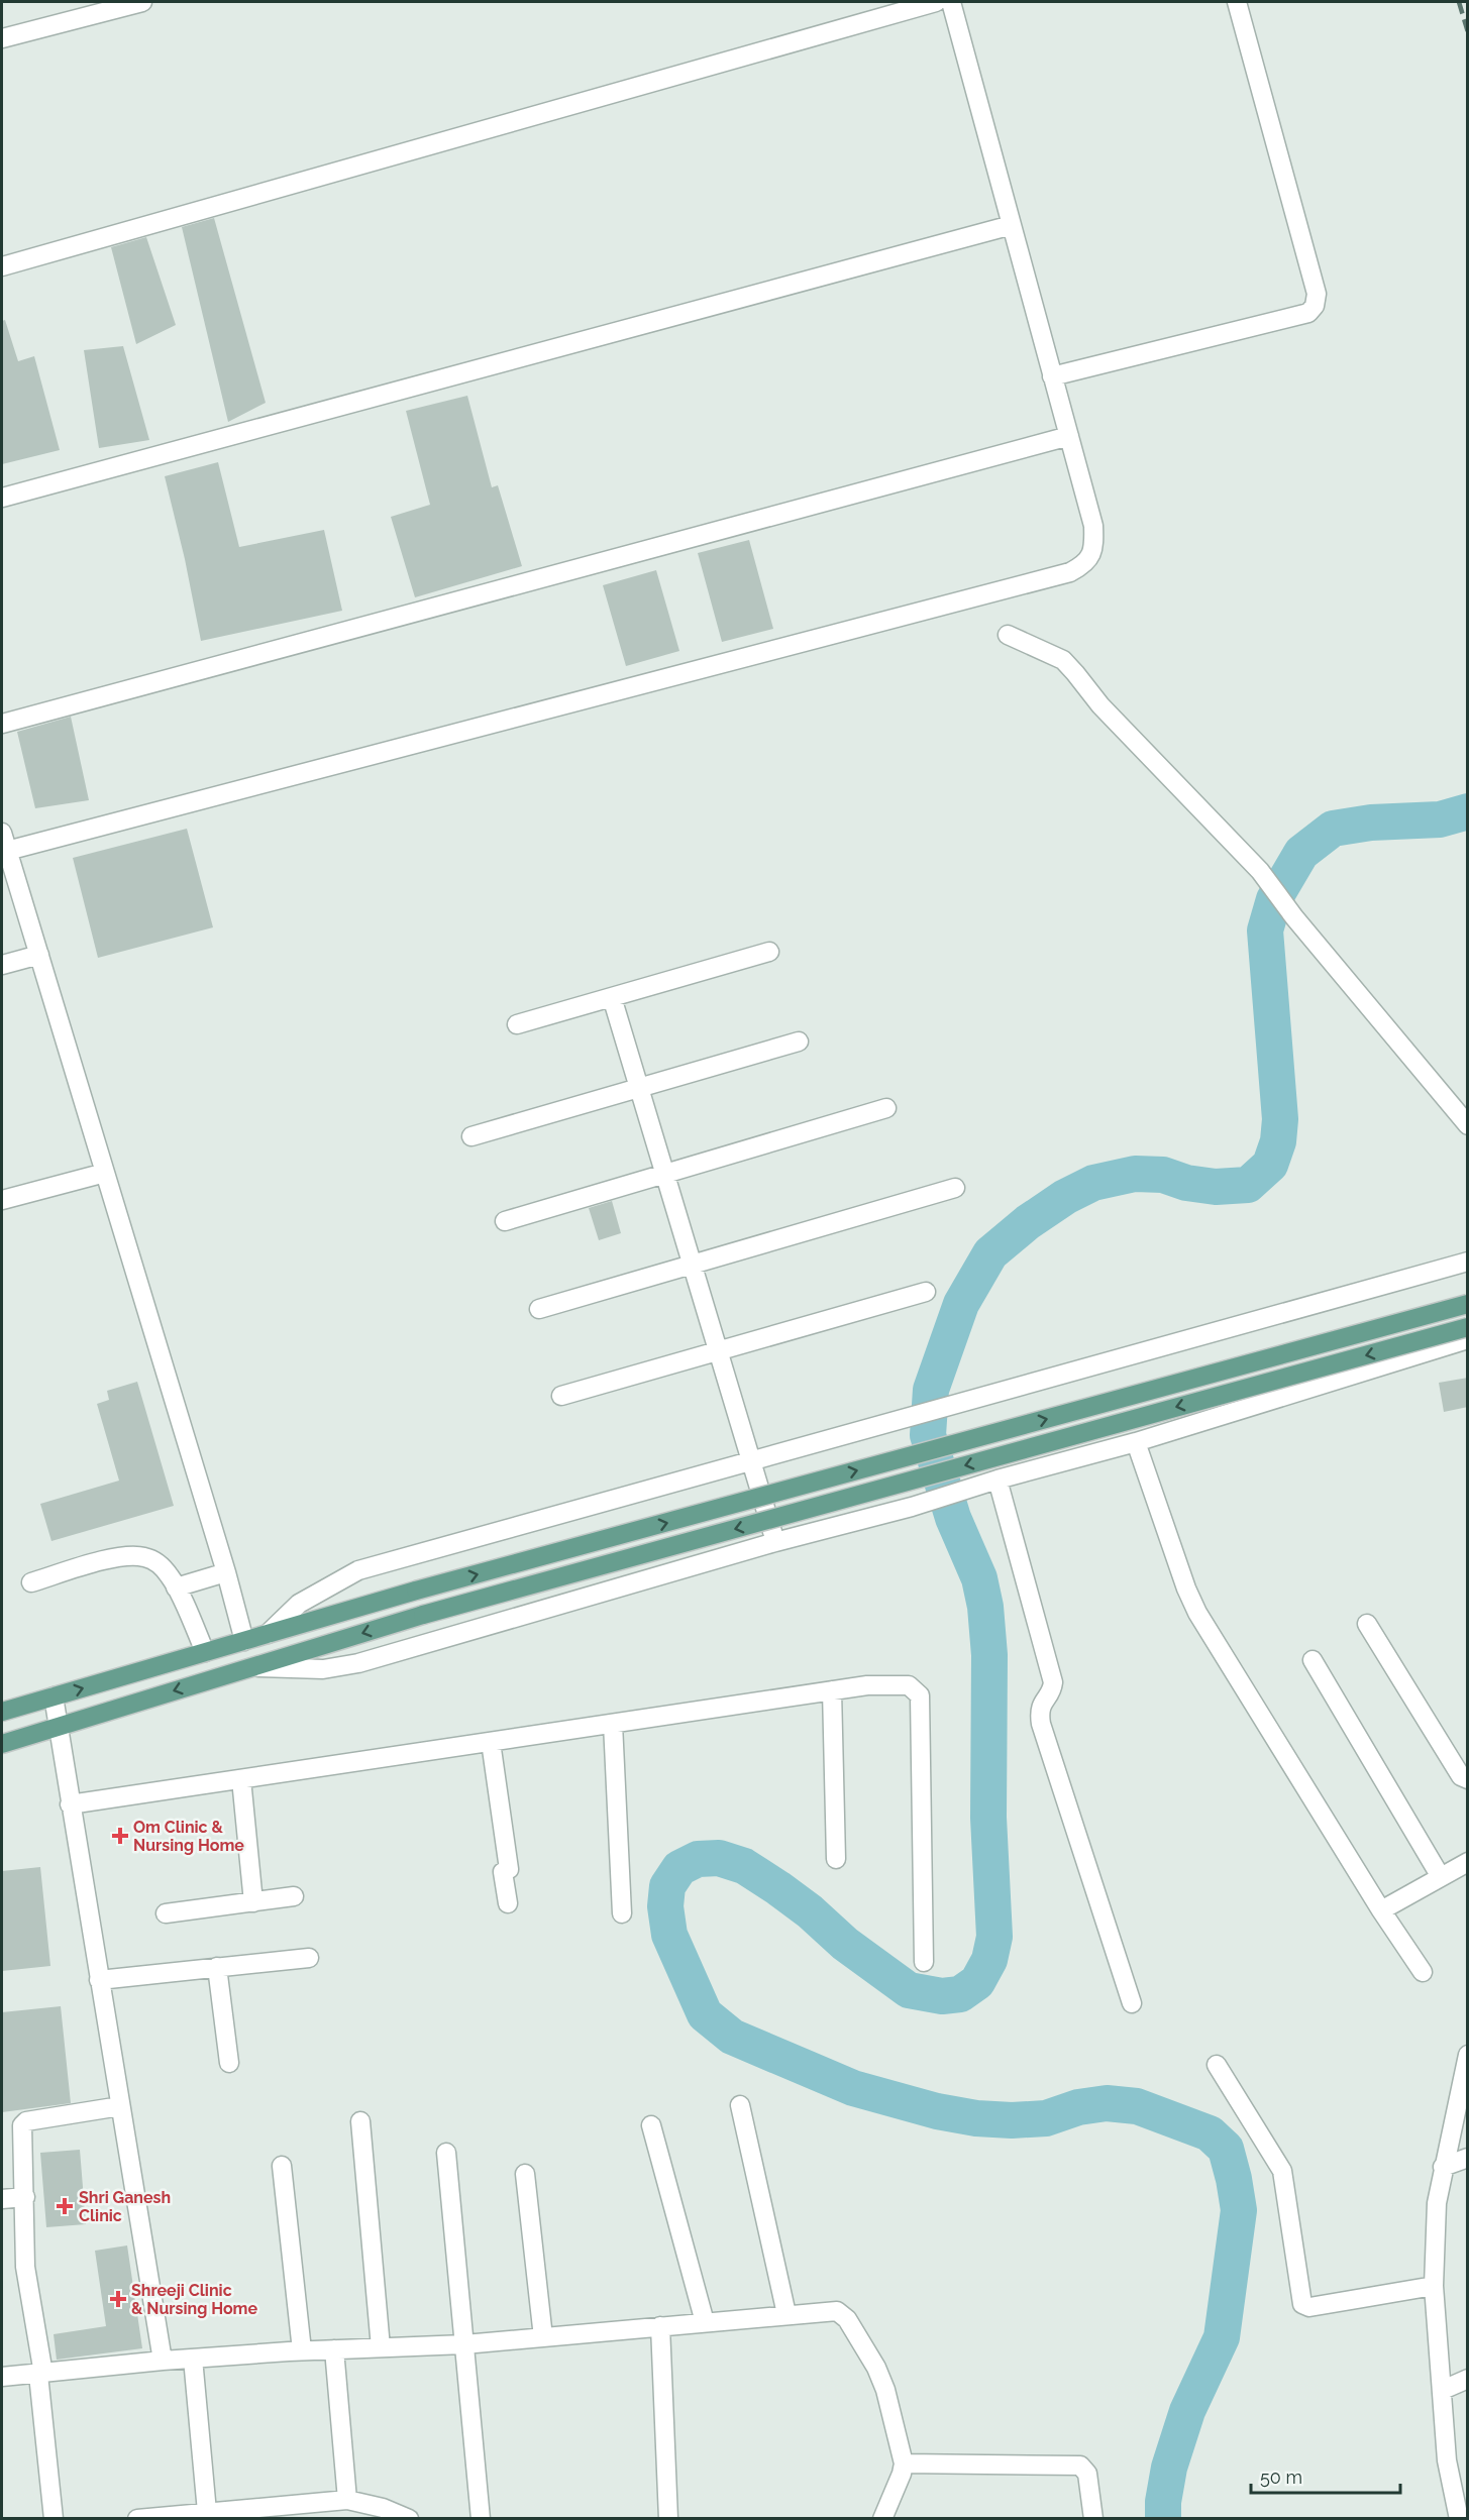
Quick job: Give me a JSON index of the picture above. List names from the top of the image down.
{
  "places": {
    "health": ["Om Clinic & Nursing Home", "Shri Ganesh Clinic", "Shreeji Clinic & Nursing Home"]
  },
  "scale_bar": "50 m"
}
